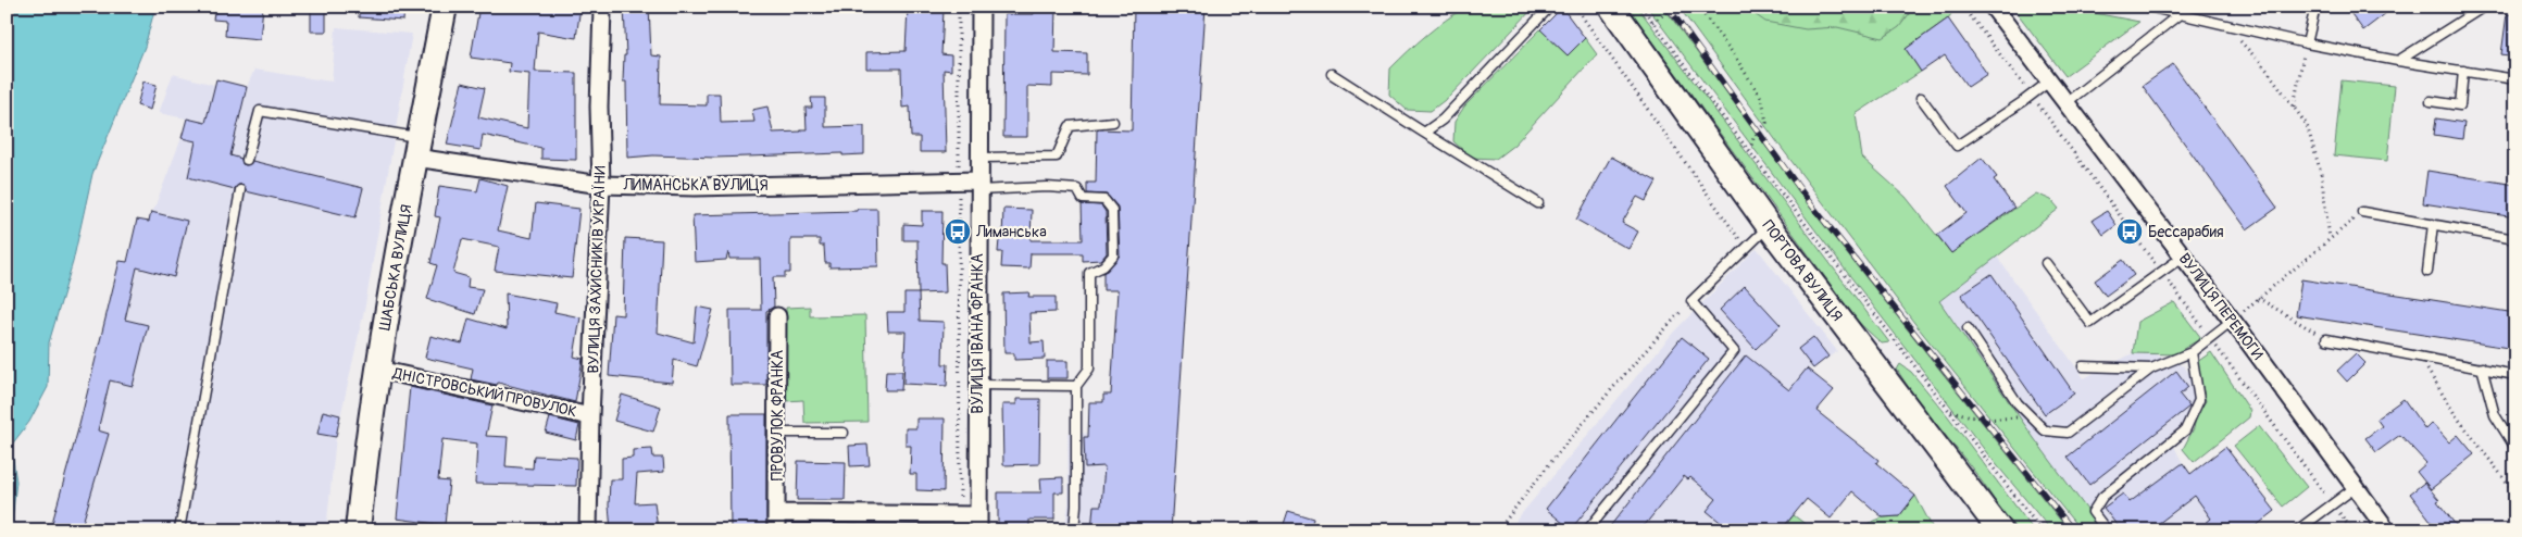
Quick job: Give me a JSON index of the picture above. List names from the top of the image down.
{
  "streets": {
    "main road": ["ШАБСЬКА ВУЛИЦЯ", "ПОРТОВА ВУЛИЦЯ"],
    "street": [
      "ЛИМАНСЬКА ВУЛИЦЯ",
      "ВУЛИЦЯ ЗАХИСНИКІВ УКРАЇНИ",
      "ВУЛИЦЯ ПЕРЕМОГИ",
      "ВУЛИЦЯ ІВАНА ФРАНКА",
      "ДНІСТРОВСЬКИЙ ПРОВУЛОК",
      "ПРОВУЛОК ФРАНКА"
    ]
  },
  "crossings": [
    ["ЛИМАНСЬКА ВУЛИЦЯ", "ШАБСЬКА ВУЛИЦЯ"],
    ["ЛИМАНСЬКА ВУЛИЦЯ", "ВУЛИЦЯ ЗАХИСНИКІВ УКРАЇНИ"],
    ["ЛИМАНСЬКА ВУЛИЦЯ", "ВУЛИЦЯ ІВАНА ФРАНКА"],
    ["ШАБСЬКА ВУЛИЦЯ", "ДНІСТРОВСЬКИЙ ПРОВУЛОК"],
    ["ВУЛИЦЯ ЗАХИСНИКІВ УКРАЇНИ", "ДНІСТРОВСЬКИЙ ПРОВУЛОК"],
    ["ВУЛИЦЯ ІВАНА ФРАНКА", "ПРОВУЛОК ФРАНКА"]
  ],
  "places": {
    "bus stop": ["Лиманська", "Бессарабия"]
  }
}
